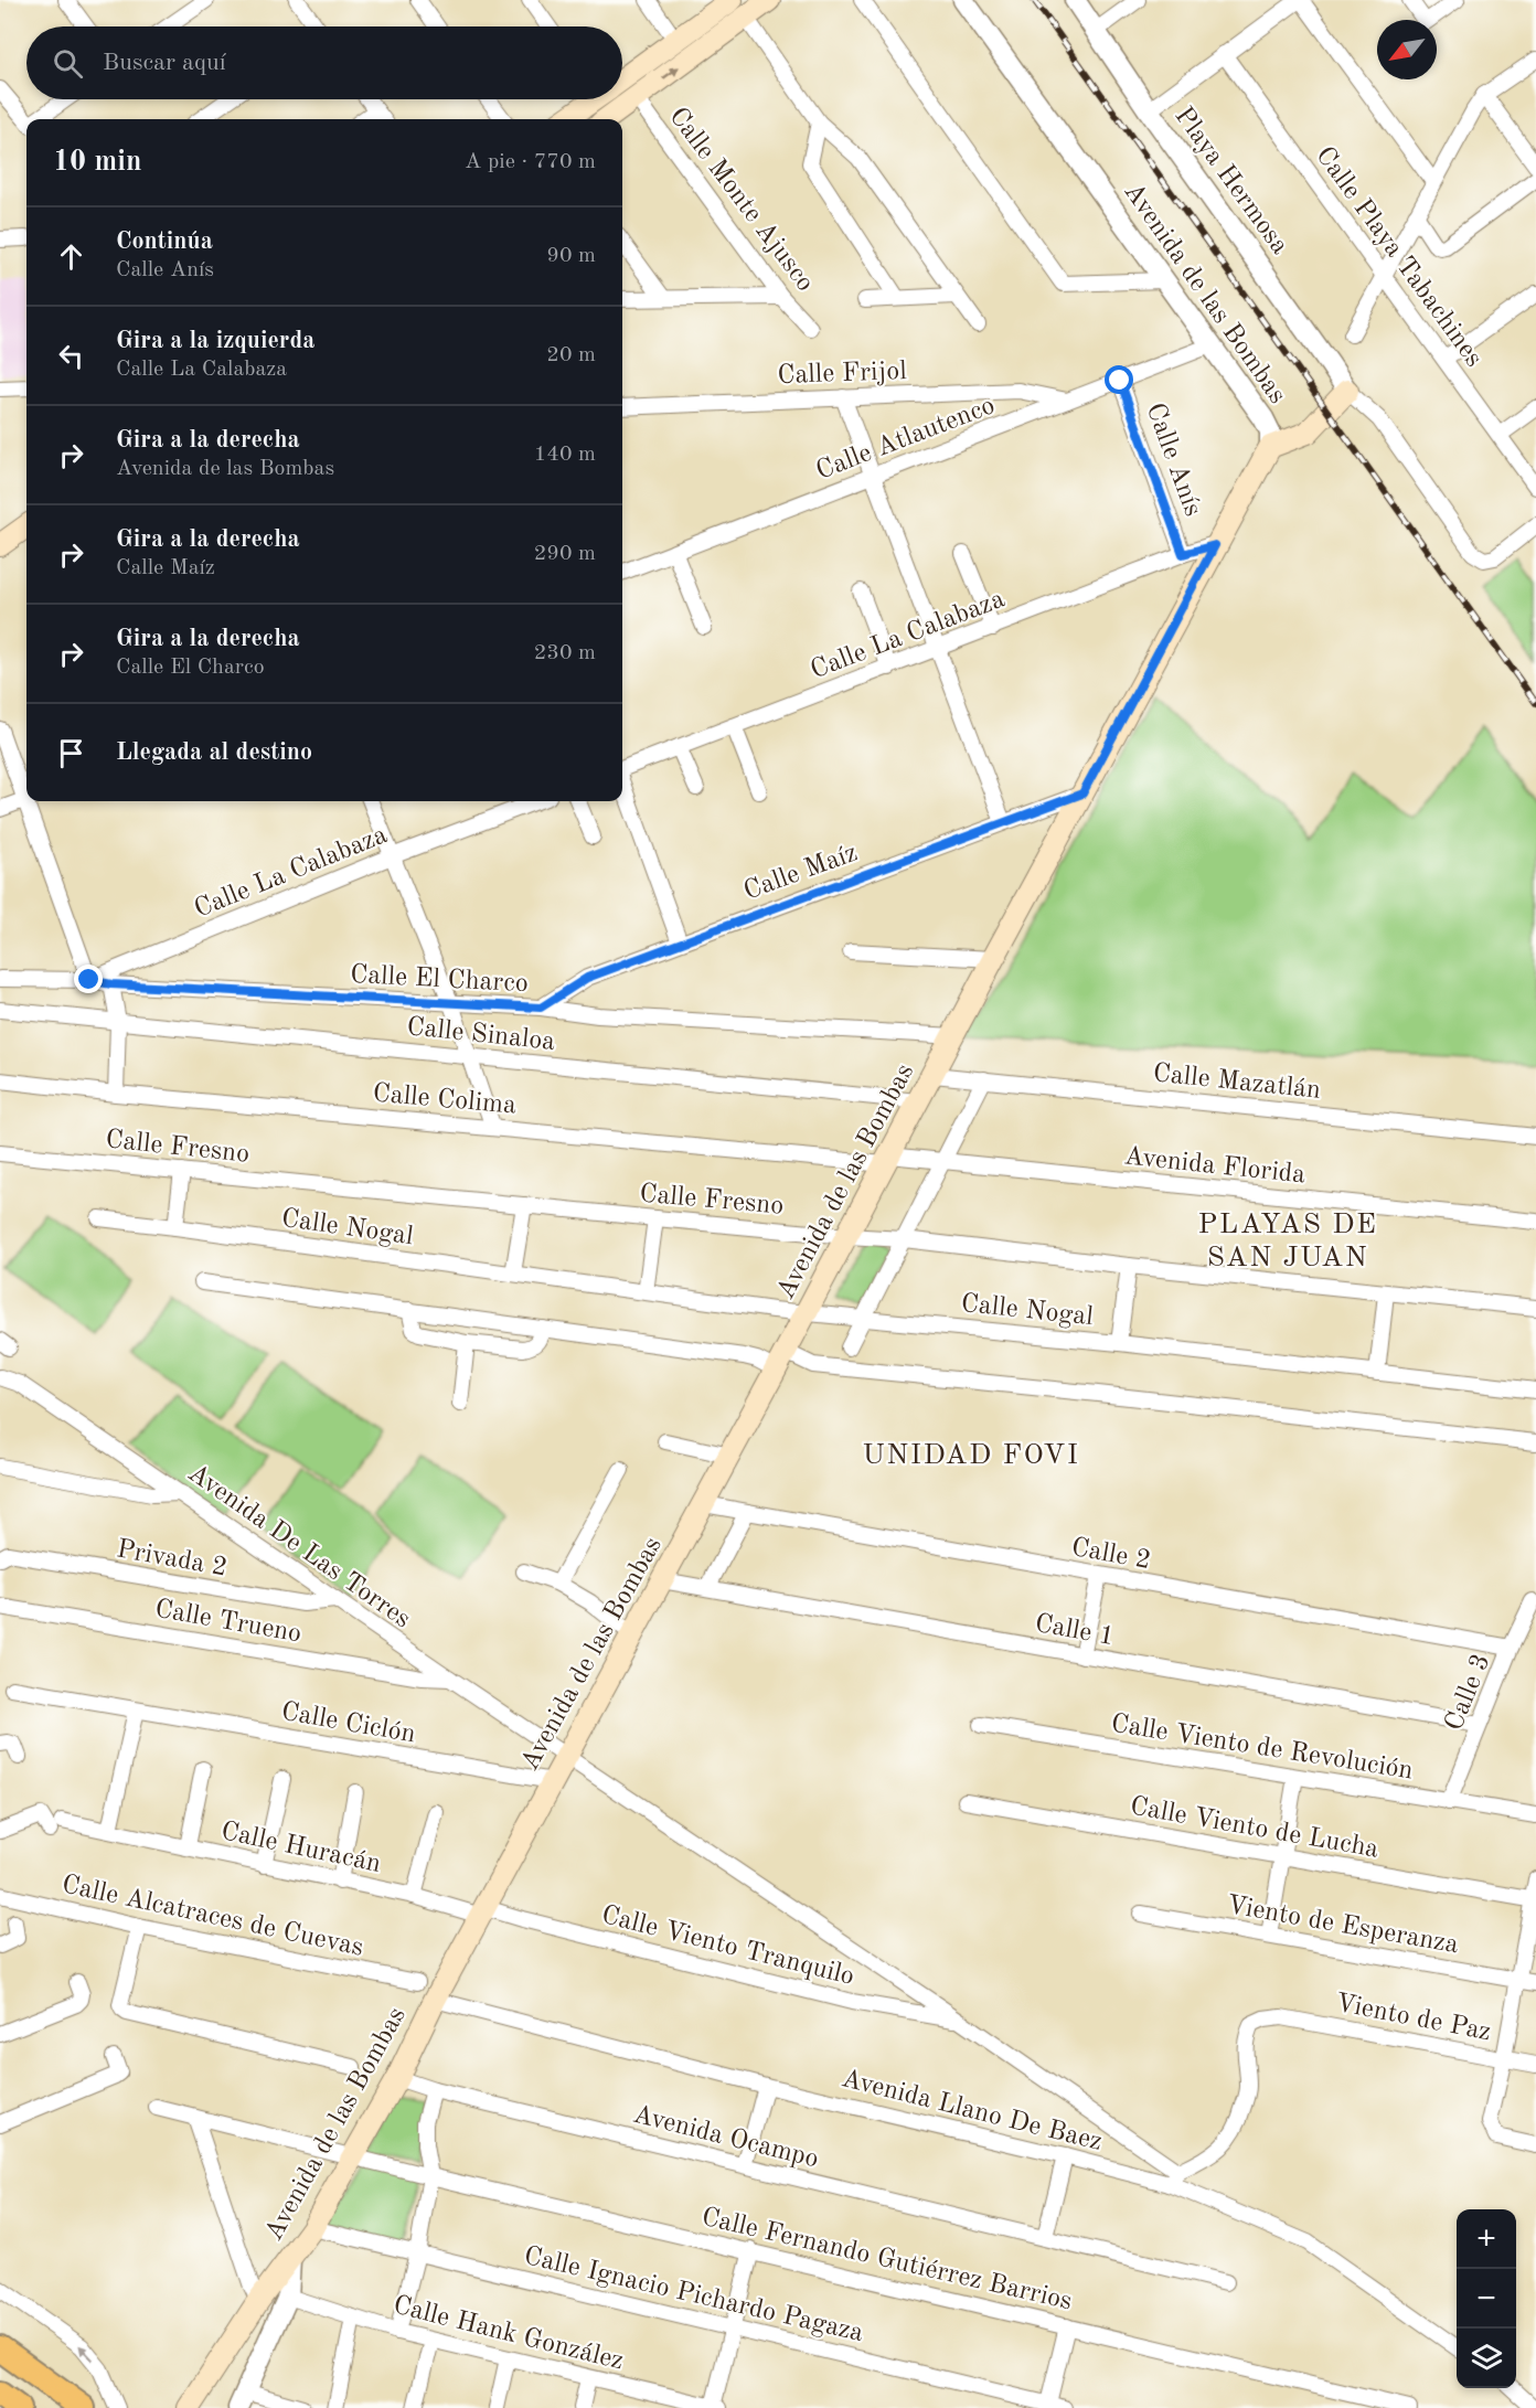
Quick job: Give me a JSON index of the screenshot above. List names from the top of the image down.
{
  "streets": {
    "main road": ["Avenida de las Bombas"],
    "street": [
      "Playa Hermosa",
      "Calle Monte Ajusco",
      "Calle Playa Tabachines",
      "Calle Frijol",
      "Calle Atlautenco",
      "Calle Anís",
      "Calle La Calabaza",
      "Calle Maíz",
      "Calle El Charco",
      "Calle Sinaloa",
      "Calle Mazatlán",
      "Calle Colima",
      "Calle Fresno",
      "Avenida Florida",
      "Calle Nogal",
      "Avenida De Las Torres",
      "Calle 2",
      "Privada 2",
      "Calle Trueno",
      "Calle 1",
      "Calle 3",
      "Calle Ciclón",
      "Calle Viento de Revolución",
      "Calle Viento de Lucha",
      "Calle Huracán",
      "Calle Alcatraces de Cuevas",
      "Viento de Esperanza",
      "Calle Viento Tranquilo",
      "Viento de Paz",
      "Avenida Llano De Baez",
      "Avenida Ocampo",
      "Calle Fernando Gutiérrez Barrios",
      "Calle Ignacio Pichardo Pagaza",
      "Calle Hank González"
    ]
  },
  "crossings": [
    ["Avenida de las Bombas", "Calle Atlautenco"],
    ["Avenida de las Bombas", "Calle La Calabaza"],
    ["Avenida de las Bombas", "Calle Maíz"],
    ["Avenida de las Bombas", "Calle El Charco"],
    ["Avenida de las Bombas", "Calle Sinaloa"],
    ["Avenida de las Bombas", "Calle Mazatlán"],
    ["Avenida de las Bombas", "Calle Colima"],
    ["Avenida de las Bombas", "Calle Fresno"],
    ["Avenida de las Bombas", "Avenida Florida"],
    ["Avenida de las Bombas", "Calle Nogal"],
    ["Avenida de las Bombas", "Avenida De Las Torres"],
    ["Avenida de las Bombas", "Calle 2"],
    ["Avenida de las Bombas", "Calle 1"],
    ["Avenida de las Bombas", "Calle Ciclón"],
    ["Avenida de las Bombas", "Calle Huracán"],
    ["Avenida de las Bombas", "Calle Viento Tranquilo"],
    ["Avenida de las Bombas", "Avenida Llano De Baez"],
    ["Avenida de las Bombas", "Avenida Ocampo"],
    ["Avenida de las Bombas", "Calle Fernando Gutiérrez Barrios"],
    ["Avenida de las Bombas", "Calle Ignacio Pichardo Pagaza"],
    ["Calle Frijol", "Calle Atlautenco"],
    ["Calle Atlautenco", "Calle Anís"],
    ["Calle Anís", "Calle La Calabaza"],
    ["Calle La Calabaza", "Calle El Charco"],
    ["Calle Maíz", "Calle El Charco"],
    ["Calle Colima", "Avenida Florida"],
    ["Avenida De Las Torres", "Privada 2"],
    ["Avenida De Las Torres", "Calle Trueno"],
    ["Avenida De Las Torres", "Calle Viento Tranquilo"],
    ["Avenida De Las Torres", "Viento de Paz"],
    ["Avenida De Las Torres", "Avenida Llano De Baez"],
    ["Calle 2", "Calle 3"],
    ["Calle 1", "Calle 3"],
    ["Calle 3", "Calle Viento de Revolución"],
    ["Calle Huracán", "Calle Viento Tranquilo"],
    ["Viento de Paz", "Avenida Llano De Baez"]
  ],
  "districts": ["PLAYAS DE SAN JUAN", "UNIDAD FOVI"],
  "north": "bottom left",
  "page": {
    "search": "Buscar aquí",
    "heading": ["10 min", "A pie · 770 m"],
    "list": [
      ["Continúa", "Calle Anís", "90 m"],
      ["Gira a la izquierda", "Calle La Calabaza", "20 m"],
      ["Gira a la derecha", "Avenida de las Bombas", "140 m"],
      ["Gira a la derecha", "Calle Maíz", "290 m"],
      ["Gira a la derecha", "Calle El Charco", "230 m"],
      "Llegada al destino"
    ],
    "map_buttons": ["+", "−"]
  }
}
